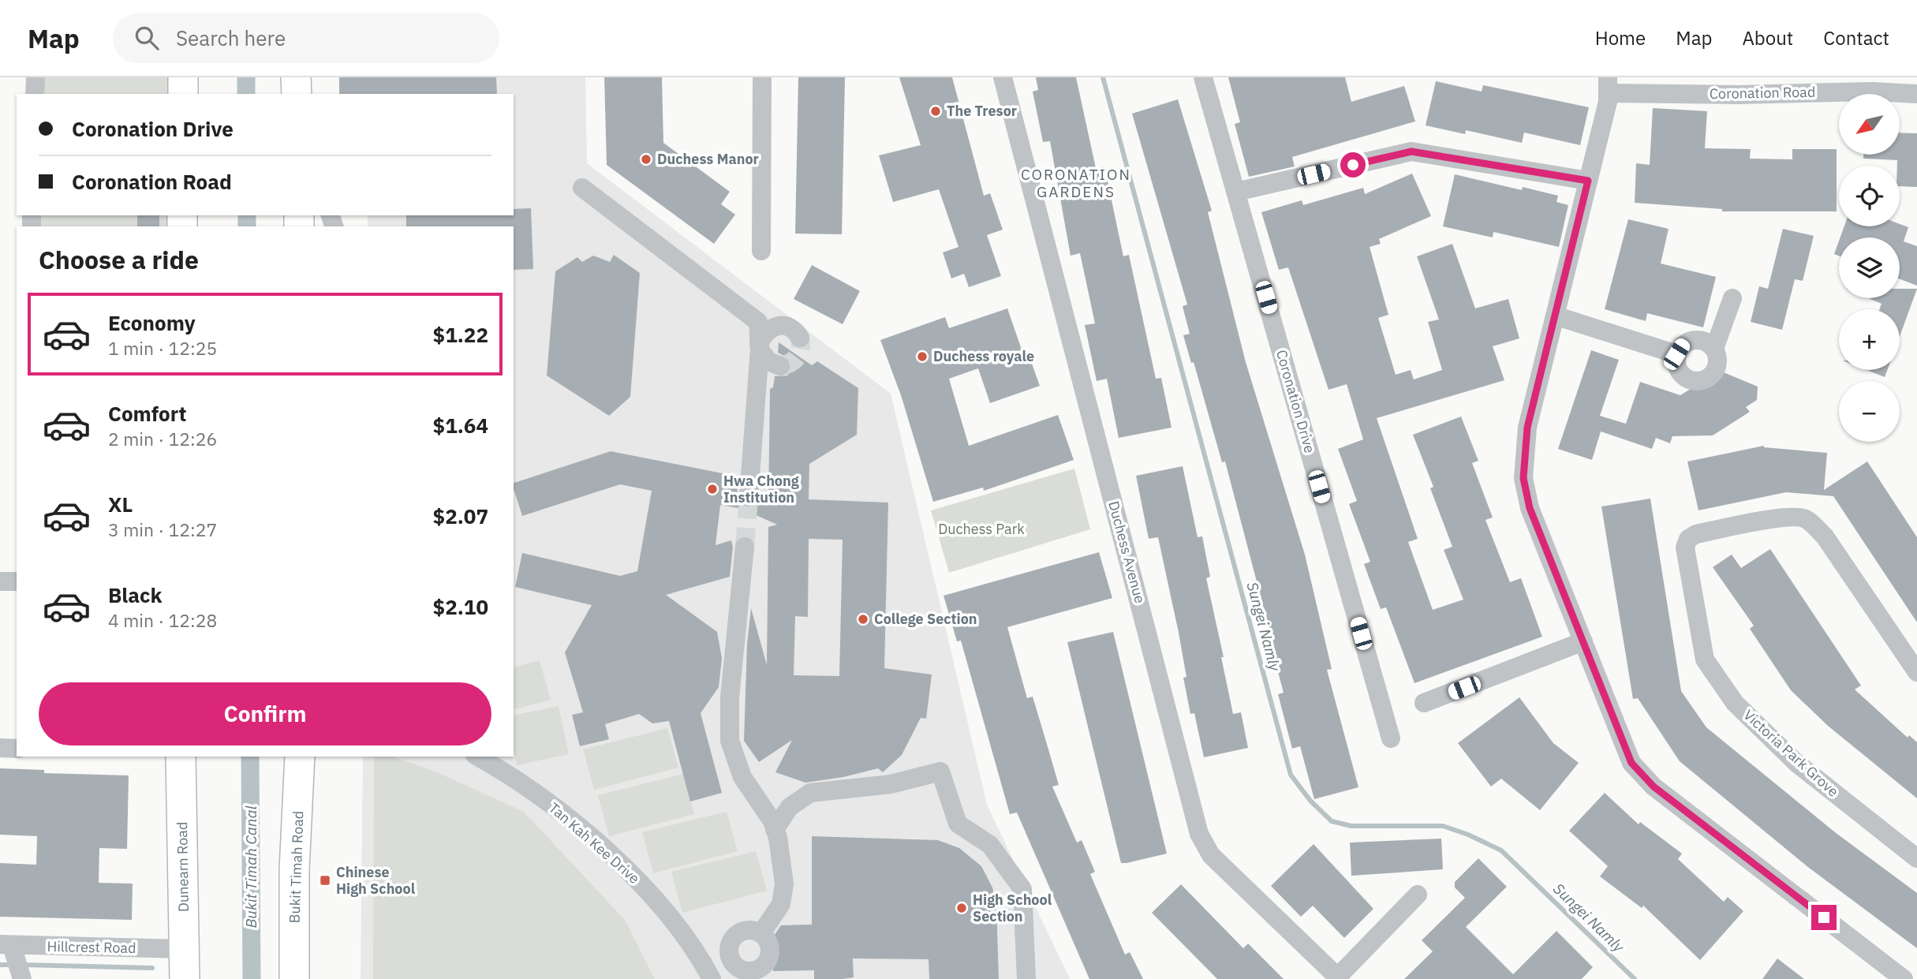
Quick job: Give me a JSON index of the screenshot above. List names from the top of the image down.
{
  "streets": {
    "highway": ["Dunearn Road", "Bukit Timah Road"],
    "street": [
      "Coronation Road",
      "Coronation Drive",
      "Duchess Avenue",
      "Victoria Park Grove",
      "Tan Kah Kee Drive",
      "Hillcrest Road"
    ]
  },
  "crossings": [
    ["Dunearn Road", "Hillcrest Road"]
  ],
  "districts": ["CORONATION GARDENS"],
  "water": ["Sungei Namly", "Bukit Timah Canal"],
  "parks": ["Duchess Park"],
  "places": {
    "other": [
      "The Tresor",
      "Duchess Manor",
      "Duchess royale",
      "Hwa Chong Institution",
      "College Section",
      "High School Section"
    ],
    "transit": ["Chinese High School"]
  },
  "north": "bottom left",
  "page": {
    "header": "Map",
    "search": "Search here",
    "nav": [
      "Home",
      "Map",
      "About",
      "Contact"
    ],
    "map_buttons": ["+", "−"],
    "banner": ["Coronation Drive", "Coronation Road"],
    "heading": "Choose a ride",
    "list": [
      {
        "name": "Economy",
        "note": "1 min · 12:25",
        "value": "$1.22"
      },
      {
        "name": "Comfort",
        "note": "2 min · 12:26",
        "value": "$1.64"
      },
      {
        "name": "XL",
        "note": "3 min · 12:27",
        "value": "$2.07"
      },
      {
        "name": "Black",
        "note": "4 min · 12:28",
        "value": "$2.10"
      }
    ],
    "buttons": "Confirm"
  }
}
